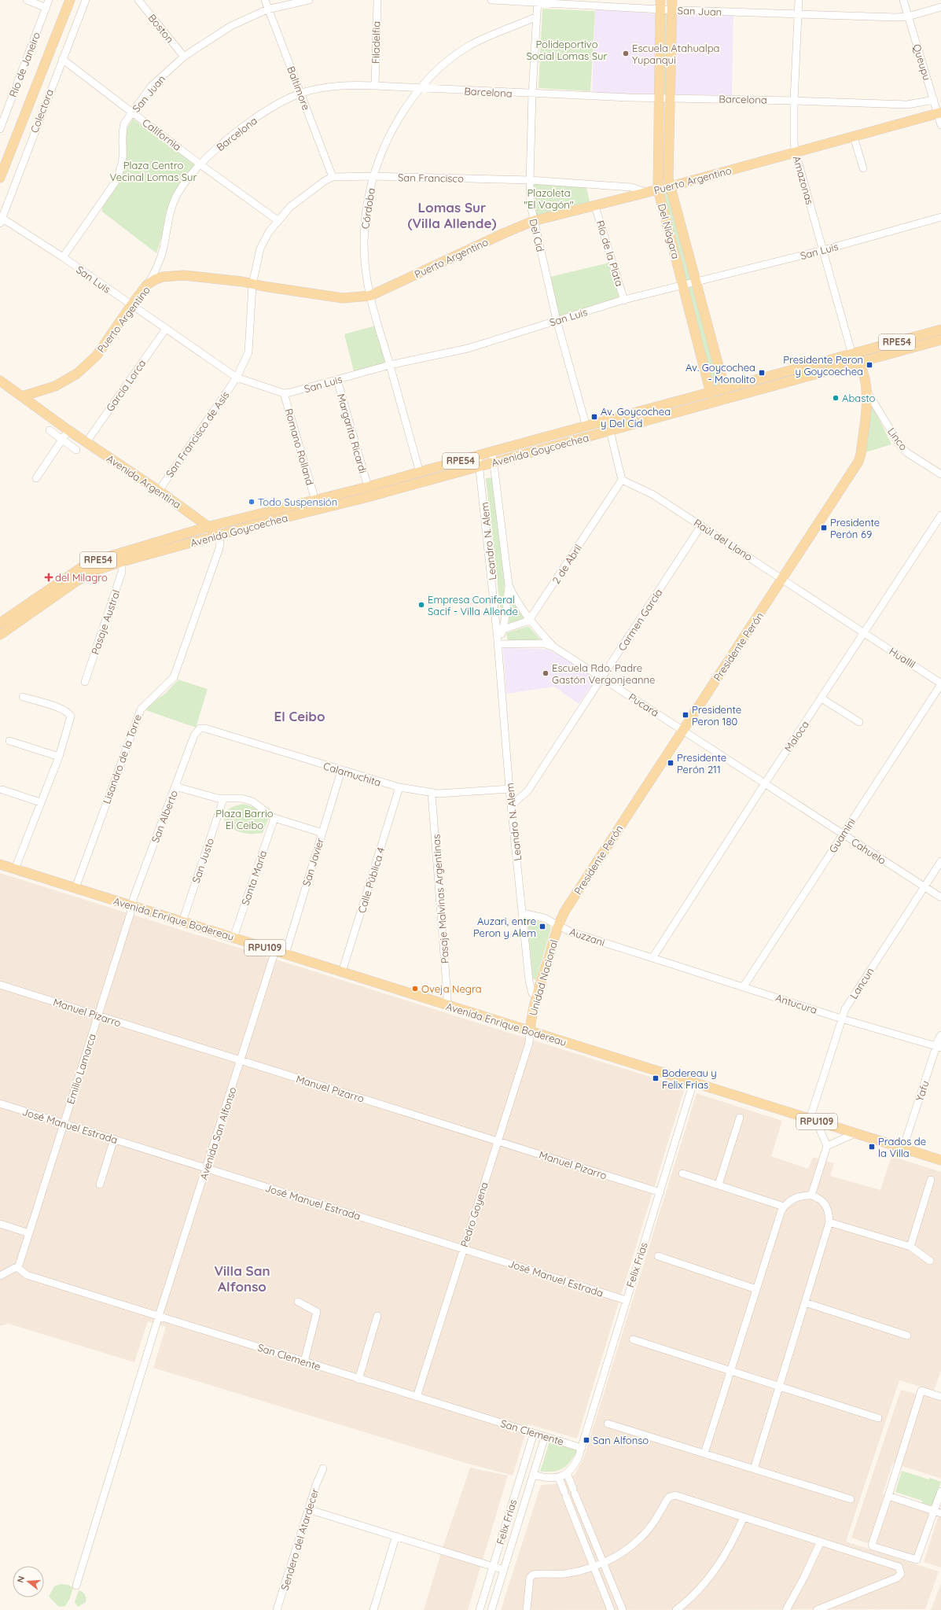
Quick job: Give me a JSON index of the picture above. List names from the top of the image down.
{
  "streets": {
    "main road": [
      "Puerto Argentino",
      "Del Niágara",
      "RPE54",
      "Avenida Goycoechea",
      "Avenida Argentina",
      "Presidente Perón",
      "Avenida Enrique Bodereau",
      "RPU109",
      "Unidad Nacional"
    ],
    "street": [
      "San Juan",
      "Boston",
      "Filadelfia",
      "Queupu",
      "Río de Janeiro",
      "Baltimore",
      "Barcelona",
      "Colectora",
      "California",
      "San Francisco",
      "Amazonas",
      "Córdoba",
      "Del Cid",
      "San Luis",
      "Río de la Plata",
      "García Lorca",
      "Margarita Ricardi",
      "San Francisco de Asís",
      "Linco",
      "Romano Rolland",
      "Raúl del Llano",
      "Leandro N. Alem",
      "2 de Abril",
      "Carmen García",
      "Pasaje Austral",
      "Huallil",
      "Pucará",
      "Maloca",
      "Lisandro de la Torre",
      "Calamuchita",
      "San Alberto",
      "Guamini",
      "Cahuelo",
      "San Justo",
      "San Javier",
      "Santa María",
      "Calle Pública 4",
      "Pasaje Malvinas Argentinas",
      "Auzzani",
      "Lancun",
      "Antucura",
      "Manuel Pizarro",
      "Emilio Lamarca",
      "Yafu",
      "José Manuel Estrada",
      "Avenida San Alfonso",
      "Pedro Goyena",
      "Felix Frias",
      "San Clemente",
      "Sendero del Atardecer"
    ]
  },
  "crossings": [
    ["San Juan", "Boston"],
    ["San Juan", "Queupu"],
    ["San Juan", "Baltimore"],
    ["San Juan", "California"],
    ["San Juan", "Amazonas"],
    ["San Juan", "Del Niágara"],
    ["San Juan", "Del Cid"],
    ["San Juan", "San Luis"],
    ["Filadelfia", "Barcelona"],
    ["Queupu", "Barcelona"],
    ["Queupu", "Puerto Argentino"],
    ["Baltimore", "Barcelona"],
    ["Baltimore", "San Francisco"],
    ["Barcelona", "California"],
    ["Barcelona", "Puerto Argentino"],
    ["Barcelona", "Amazonas"],
    ["Barcelona", "Córdoba"],
    ["Barcelona", "Del Niágara"],
    ["Barcelona", "Del Cid"],
    ["Colectora", "California"],
    ["Colectora", "San Luis"],
    ["San Francisco", "Córdoba"],
    ["San Francisco", "Del Cid"],
    ["Puerto Argentino", "Amazonas"],
    ["Puerto Argentino", "Córdoba"],
    ["Puerto Argentino", "Del Niágara"],
    ["Puerto Argentino", "Del Cid"],
    ["Puerto Argentino", "San Luis"],
    ["Puerto Argentino", "Río de la Plata"],
    ["Puerto Argentino", "Avenida Argentina"],
    ["Amazonas", "San Luis"],
    ["Amazonas", "RPE54"],
    ["Amazonas", "Avenida Goycoechea"],
    ["Amazonas", "Presidente Perón"],
    ["Córdoba", "Del Cid"],
    ["Córdoba", "San Luis"],
    ["Córdoba", "Avenida Goycoechea"],
    ["Del Niágara", "San Luis"],
    ["Del Niágara", "Avenida Goycoechea"],
    ["Del Cid", "San Luis"],
    ["Del Cid", "Avenida Goycoechea"],
    ["San Luis", "Río de la Plata"],
    ["San Luis", "García Lorca"],
    ["San Luis", "Margarita Ricardi"],
    ["San Luis", "San Francisco de Asís"],
    ["San Luis", "Romano Rolland"],
    ["RPE54", "Avenida Goycoechea"],
    ["RPE54", "Presidente Perón"],
    ["García Lorca", "Avenida Argentina"],
    ["Margarita Ricardi", "Avenida Goycoechea"],
    ["San Francisco de Asís", "Avenida Argentina"],
    ["Linco", "Presidente Perón"],
    ["Romano Rolland", "Avenida Goycoechea"],
    ["Avenida Goycoechea", "Avenida Argentina"],
    ["Avenida Goycoechea", "Leandro N. Alem"],
    ["Avenida Goycoechea", "Pasaje Austral"],
    ["Avenida Goycoechea", "Presidente Perón"],
    ["Avenida Goycoechea", "Lisandro de la Torre"],
    ["Avenida Argentina", "Lisandro de la Torre"],
    ["Raúl del Llano", "2 de Abril"],
    ["Raúl del Llano", "Carmen García"],
    ["Raúl del Llano", "Presidente Perón"],
    ["Raúl del Llano", "Huallil"],
    ["Raúl del Llano", "Maloca"],
    ["Leandro N. Alem", "2 de Abril"],
    ["Leandro N. Alem", "Carmen García"],
    ["Leandro N. Alem", "Pucará"],
    ["Leandro N. Alem", "Calamuchita"],
    ["Leandro N. Alem", "Auzzani"],
    ["Leandro N. Alem", "Unidad Nacional"],
    ["Carmen García", "Pucará"],
    ["Presidente Perón", "Pucará"],
    ["Presidente Perón", "Auzzani"],
    ["Presidente Perón", "Unidad Nacional"],
    ["Huallil", "Maloca"],
    ["Huallil", "Guamini"],
    ["Pucará", "Maloca"],
    ["Pucará", "Cahuelo"],
    ["Maloca", "Cahuelo"],
    ["Maloca", "Auzzani"],
    ["Maloca", "Antucura"],
    ["Lisandro de la Torre", "Avenida Enrique Bodereau"],
    ["Calamuchita", "San Alberto"],
    ["Calamuchita", "San Javier"],
    ["Calamuchita", "Calle Pública 4"],
    ["Calamuchita", "Pasaje Malvinas Argentinas"],
    ["San Alberto", "Avenida Enrique Bodereau"],
    ["San Alberto", "Emilio Lamarca"],
    ["Guamini", "Cahuelo"],
    ["Guamini", "Antucura"],
    ["Cahuelo", "Lancun"],
    ["San Justo", "Avenida Enrique Bodereau"],
    ["San Javier", "Avenida Enrique Bodereau"],
    ["Santa María", "Avenida Enrique Bodereau"],
    ["Calle Pública 4", "Avenida Enrique Bodereau"],
    ["Pasaje Malvinas Argentinas", "Avenida Enrique Bodereau"],
    ["Avenida Enrique Bodereau", "Unidad Nacional"],
    ["Avenida Enrique Bodereau", "Lancun"],
    ["Avenida Enrique Bodereau", "Emilio Lamarca"],
    ["Avenida Enrique Bodereau", "Yafu"],
    ["Avenida Enrique Bodereau", "Avenida San Alfonso"],
    ["Avenida Enrique Bodereau", "Pedro Goyena"],
    ["Avenida Enrique Bodereau", "Felix Frias"],
    ["Auzzani", "Unidad Nacional"],
    ["Auzzani", "Antucura"],
    ["Unidad Nacional", "Pedro Goyena"],
    ["Lancun", "Antucura"],
    ["Antucura", "Yafu"],
    ["Manuel Pizarro", "Emilio Lamarca"],
    ["Manuel Pizarro", "Avenida San Alfonso"],
    ["Manuel Pizarro", "Pedro Goyena"],
    ["Manuel Pizarro", "Felix Frias"],
    ["Emilio Lamarca", "José Manuel Estrada"],
    ["Emilio Lamarca", "San Clemente"],
    ["José Manuel Estrada", "Avenida San Alfonso"],
    ["José Manuel Estrada", "Pedro Goyena"],
    ["José Manuel Estrada", "Felix Frias"],
    ["Avenida San Alfonso", "San Clemente"],
    ["Pedro Goyena", "San Clemente"],
    ["Felix Frias", "San Clemente"]
  ],
  "districts": ["Lomas Sur (Villa Allende)", "El Ceibo", "Villa San Alfonso"],
  "parks": [
    "Polideportivo Social Lomas Sur",
    "Plaza Centro Vecinal Lomas Sur",
    "Plazoleta \"El Vagón\"",
    "Plaza Barrio El Ceibo"
  ],
  "places": {
    "other": [
      "Escuela Atahualpa Yupanqui",
      "Abasto",
      "Todo Suspensión",
      "Empresa Coniferal Sacif - Villa Allende",
      "Escuela Rdo. Padre Gastón Vergonjeanne",
      "Oveja Negra"
    ],
    "transit": [
      "Presidente Peron y Goycoechea",
      "Av. Goycochea - Monolito",
      "Av. Goycochea y Del Cid",
      "Presidente Perón 69",
      "Presidente Peron 180",
      "Presidente Perón 211",
      "Auzari, entre Peron y Alem",
      "Bodereau y Felix Frias",
      "Prados de la Villa",
      "San Alfonso"
    ],
    "health": ["del Milagro"]
  },
  "north": "left"
}
